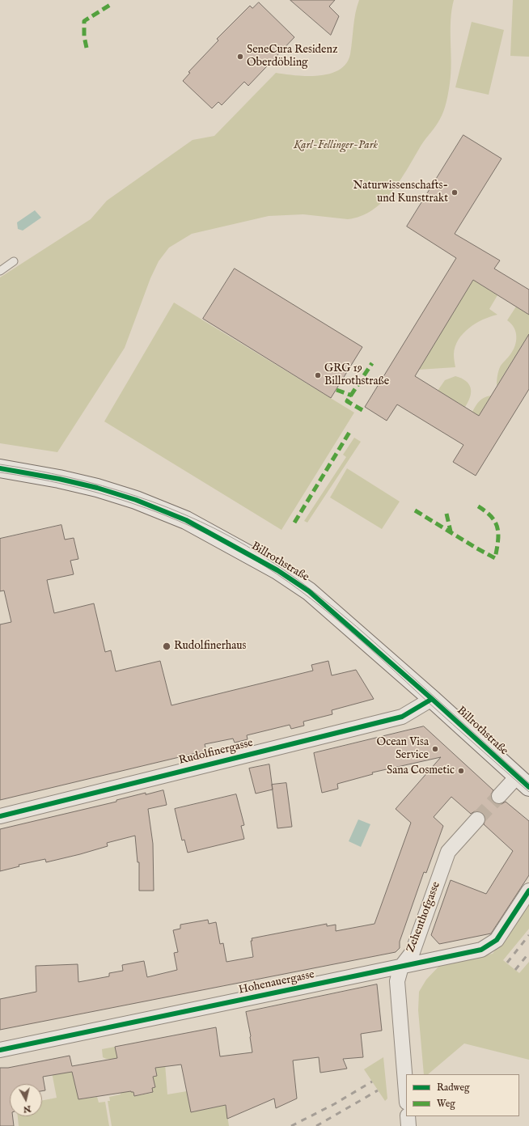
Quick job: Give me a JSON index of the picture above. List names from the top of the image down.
{
  "streets": {
    "main road": ["Billrothstraße"],
    "street": ["Rudolfinergasse", "Zehenthofgasse", "Hohenauergasse"]
  },
  "crossings": [
    ["Billrothstraße", "Rudolfinergasse"],
    ["Zehenthofgasse", "Hohenauergasse"]
  ],
  "parks": ["Karl-Fellinger-Park"],
  "places": [
    "SeneCura Residenz Oberdöbling",
    "Naturwissenschafts- und Kunsttrakt",
    "GRG 19 Billrothstraße",
    "Rudolfinerhaus",
    "Ocean Visa Service",
    "Sana Cosmetic"
  ],
  "legend": ["Radweg", "Weg"],
  "north": "bottom"
}
